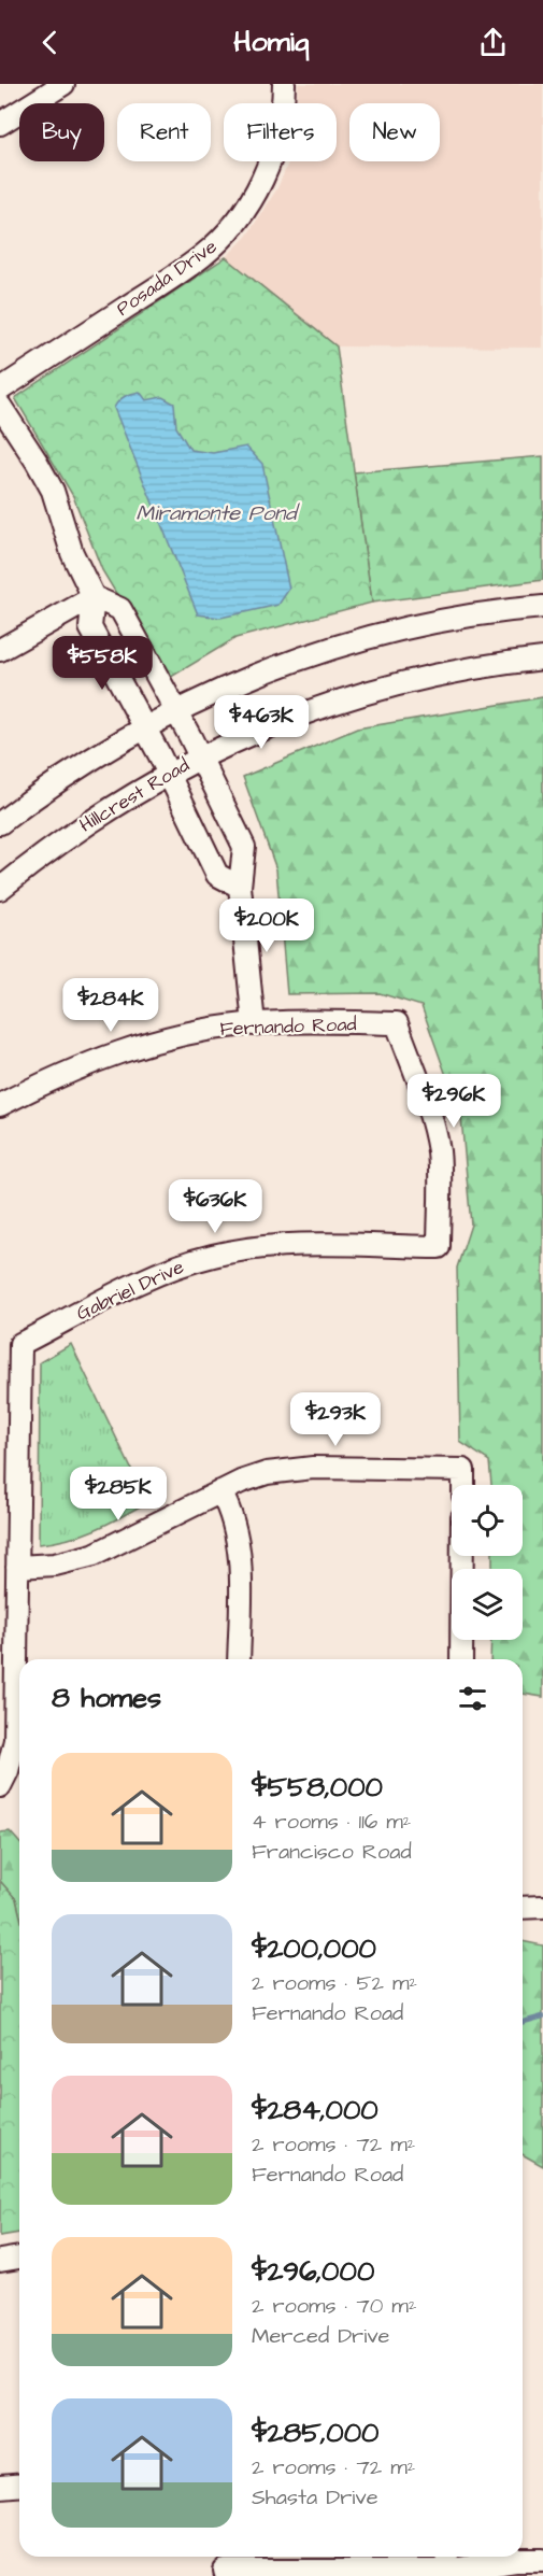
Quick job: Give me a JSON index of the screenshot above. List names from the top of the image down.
{
  "streets": {
    "street": [
      "Posada Drive",
      "Hillcrest Road",
      "Fernando Road",
      "Gabriel Drive"
    ]
  },
  "crossings": [
    ["Fernando Road", "Gabriel Drive"]
  ],
  "water": ["Miramonte Pond"],
  "page": {
    "header": "Homiq",
    "chip": [
      "Buy",
      "Rent",
      "Filters",
      "New"
    ],
    "price": [
      "$558K",
      "$463K",
      "$200K",
      "$284K",
      "$296K",
      "$636K",
      "$293K",
      "$285K"
    ],
    "heading": "8 homes",
    "list": [
      {
        "name": "$558,000",
        "note": "4 rooms · 116 m² · Francisco Road"
      },
      {
        "name": "$200,000",
        "note": "2 rooms · 52 m² · Fernando Road"
      },
      {
        "name": "$284,000",
        "note": "2 rooms · 72 m² · Fernando Road"
      },
      {
        "name": "$296,000",
        "note": "2 rooms · 70 m² · Merced Drive"
      },
      {
        "name": "$285,000",
        "note": "2 rooms · 72 m² · Shasta Drive"
      }
    ]
  }
}
